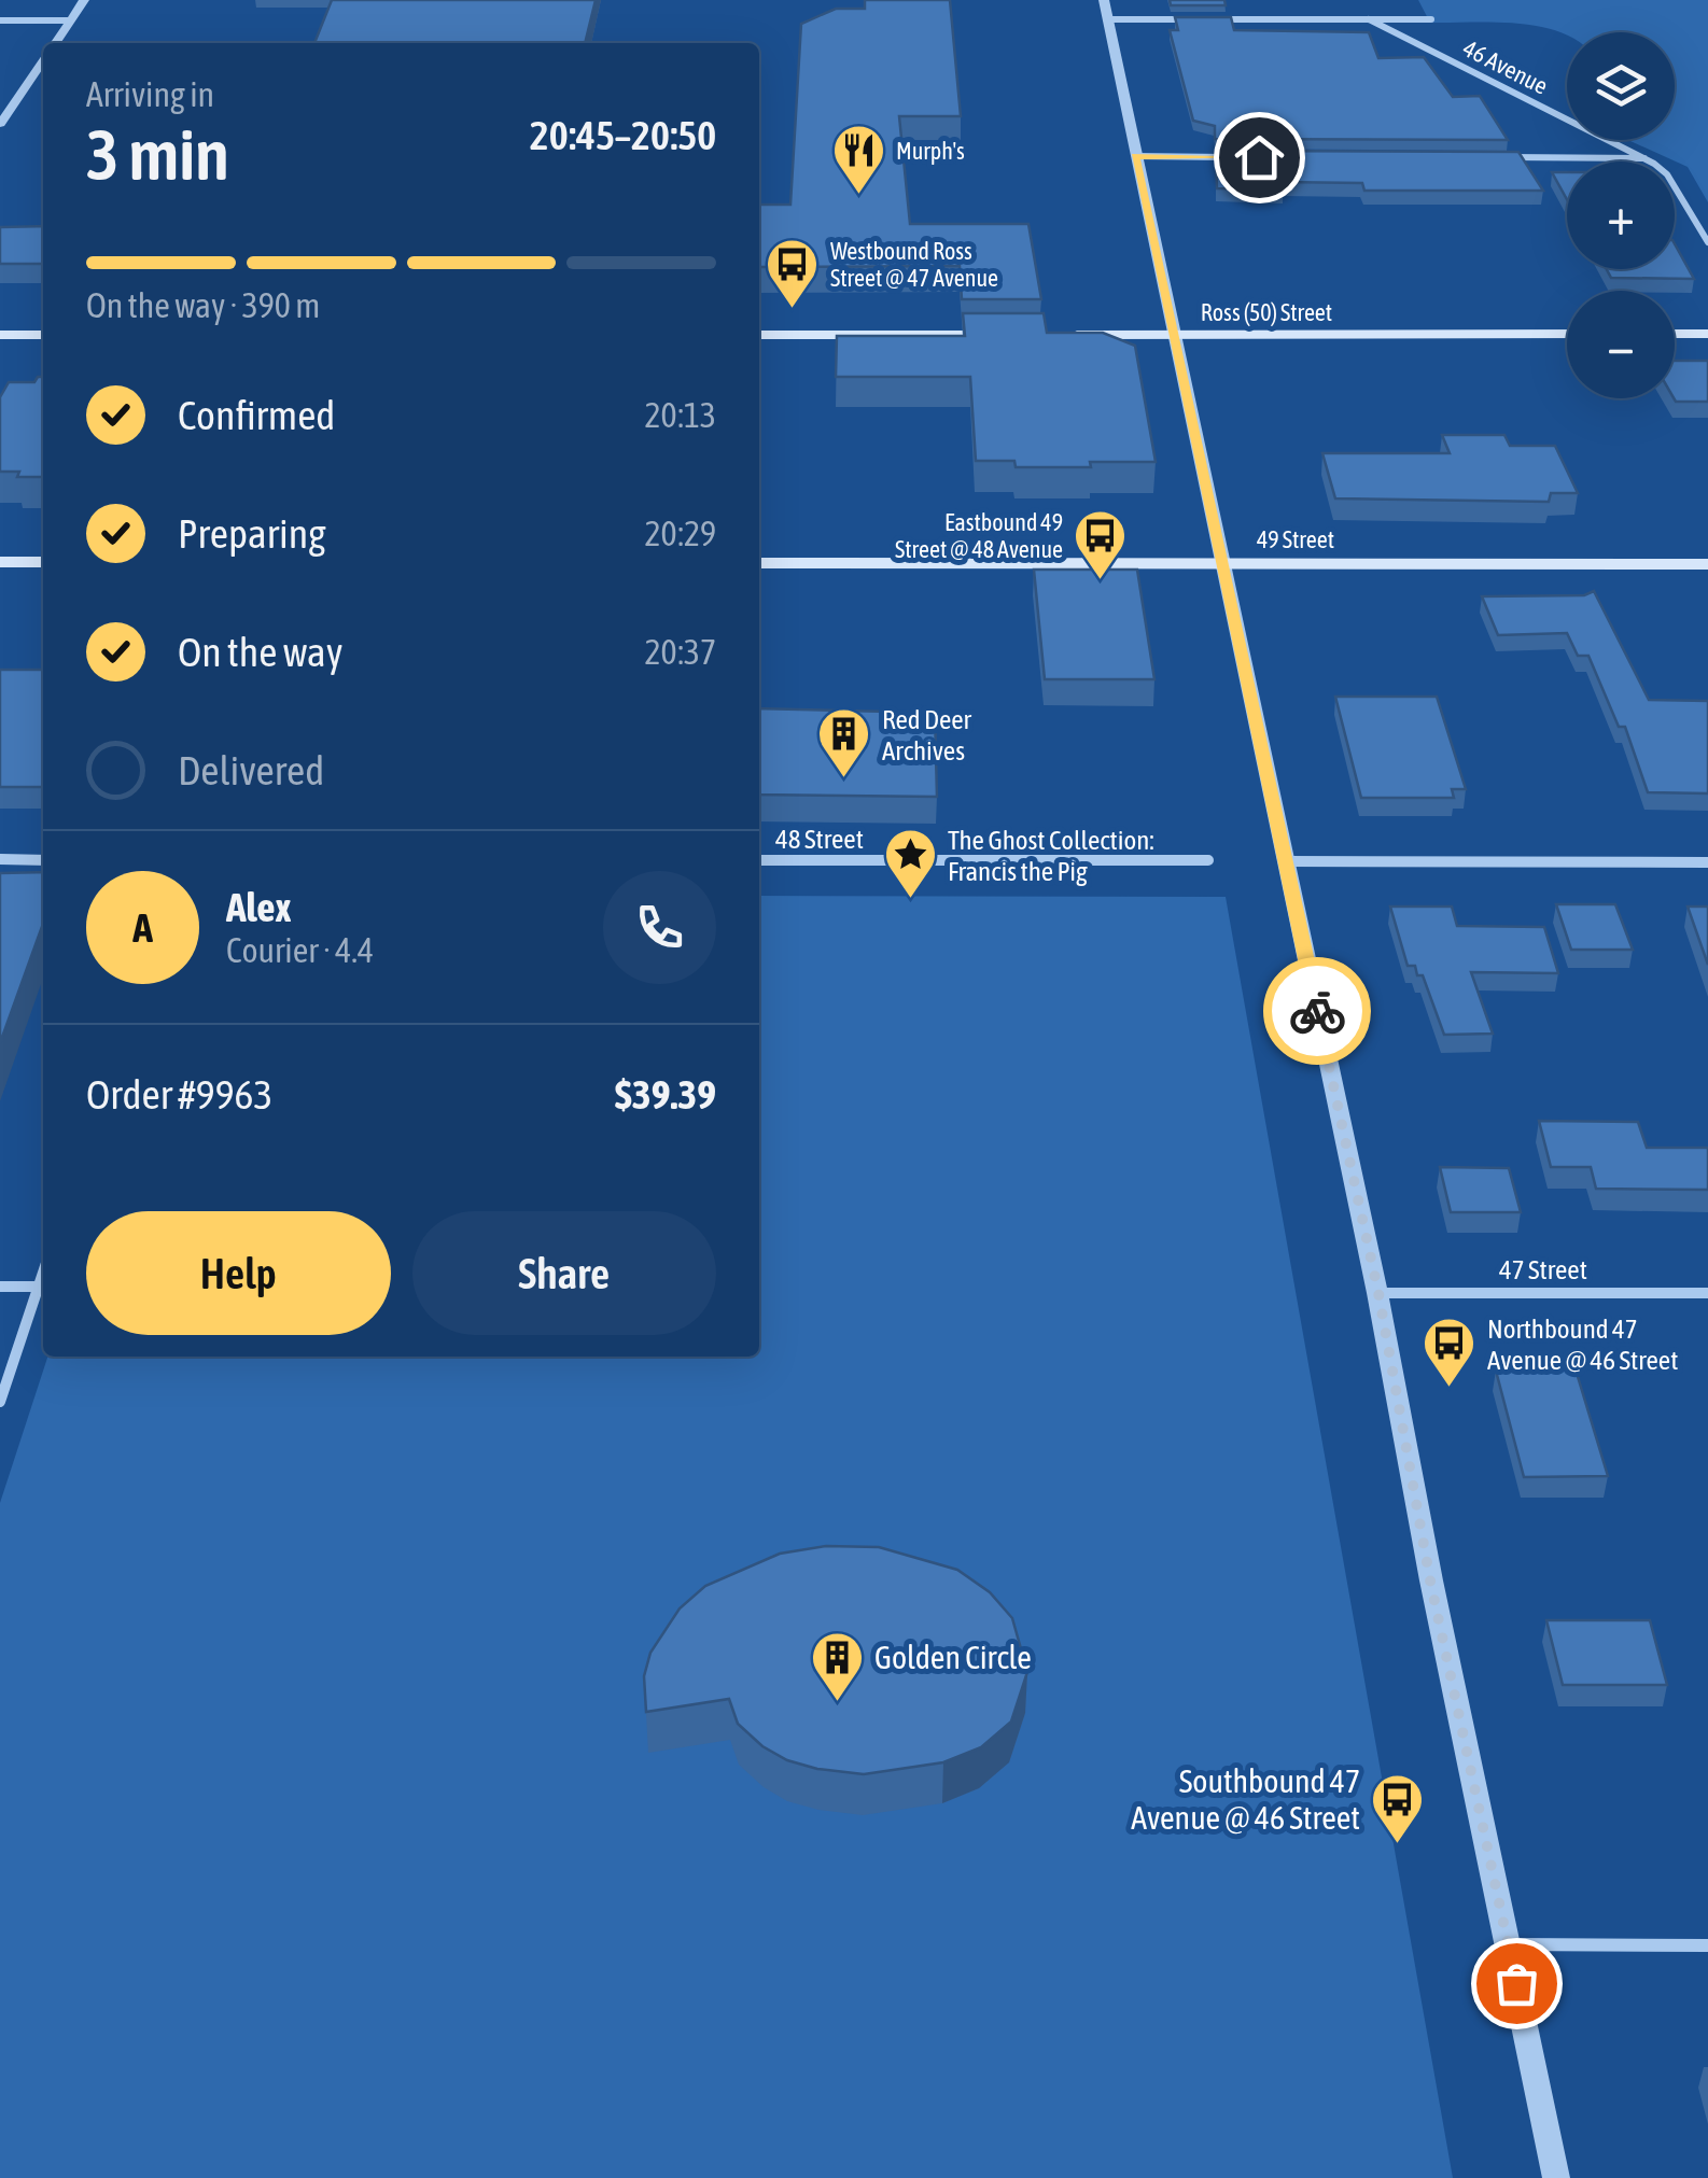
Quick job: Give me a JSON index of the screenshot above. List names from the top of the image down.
{
  "streets": {
    "main road": ["Ross (50) Street", "49 Street"],
    "street": ["46 Avenue", "48 Street", "47 Street"]
  },
  "places": {
    "restaurant": ["Murph's"],
    "bus stop": [
      "Westbound Ross Street @ 47 Avenue",
      "Eastbound 49 Street @ 48 Avenue",
      "Northbound 47 Avenue @ 46 Street",
      "Southbound 47 Avenue @ 46 Street"
    ],
    "building": ["Red Deer Archives", "Golden Circle"],
    "place": ["The Ghost Collection: Francis the Pig"]
  },
  "page": {
    "map_buttons": ["+", "−"],
    "heading": ["3 min", "Arriving in", "20:45–20:50"],
    "panel": [
      "Alex",
      "Courier · 4.4",
      "Order #9963",
      "$39.39"
    ],
    "bar": "On the way · 390 m",
    "list": [
      ["Confirmed", "20:13"],
      ["Preparing", "20:29"],
      ["On the way", "20:37"],
      "Delivered"
    ],
    "round": "A",
    "buttons": ["Help", "Share"]
  }
}
